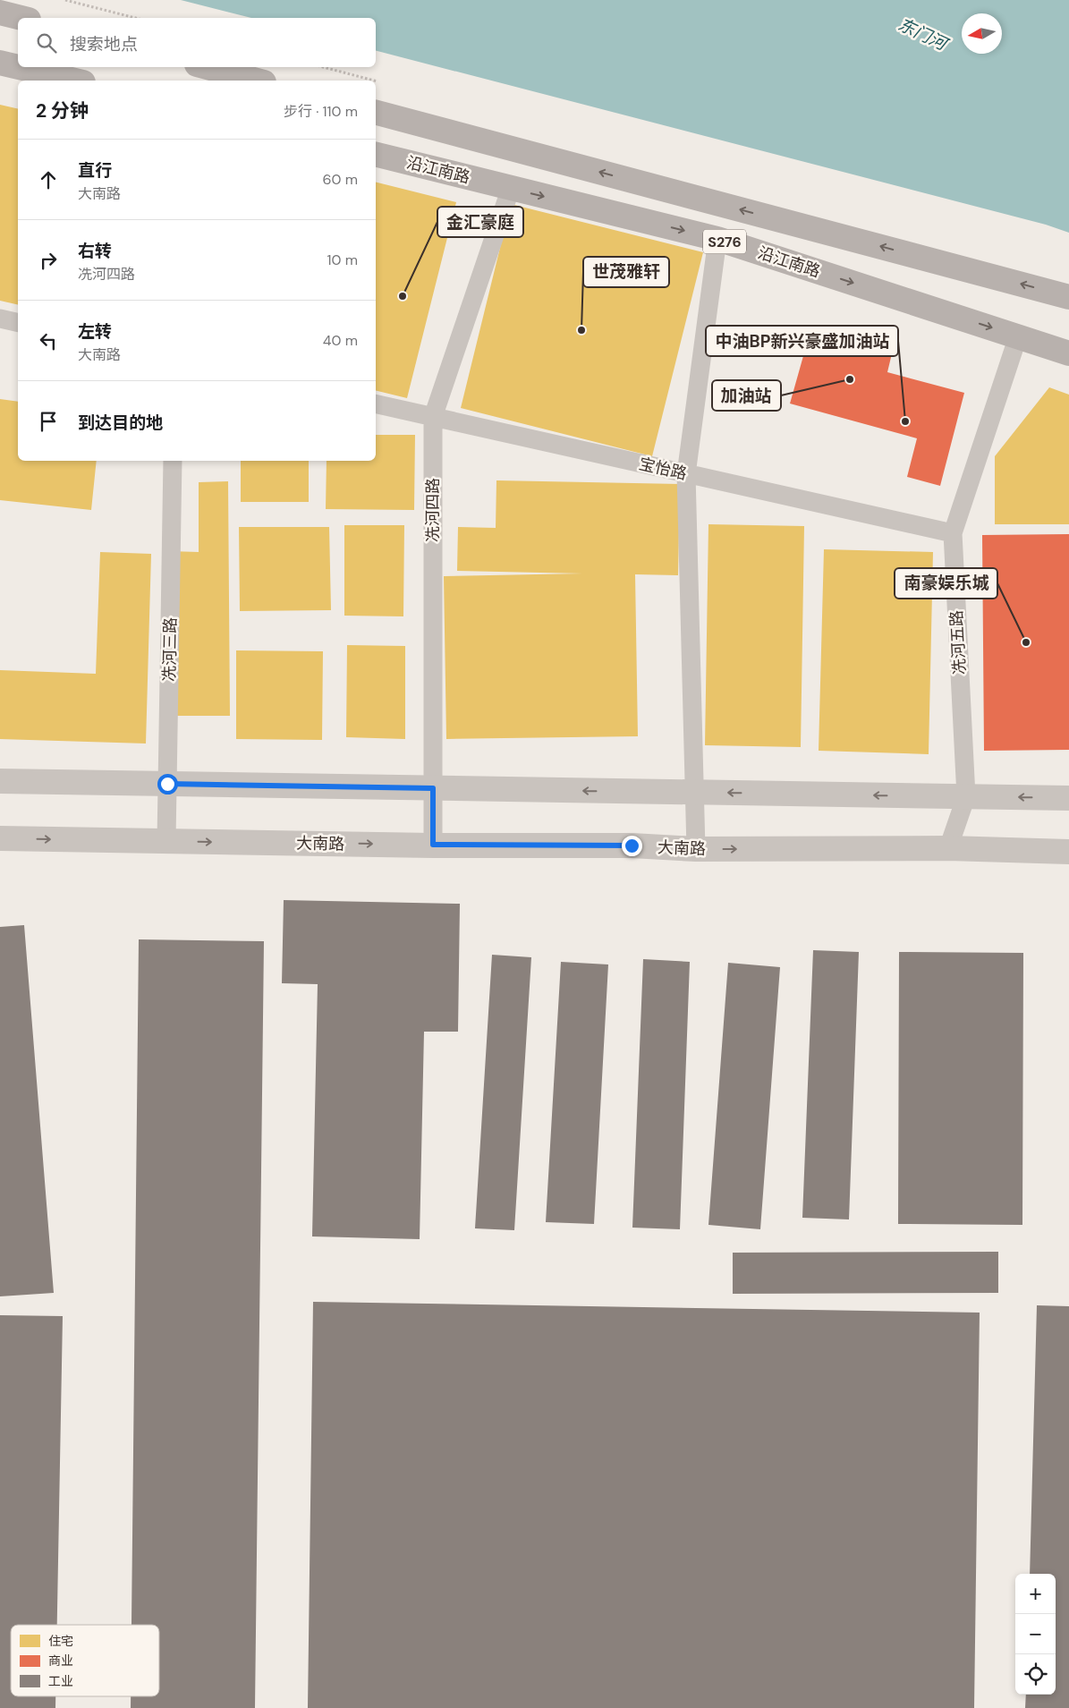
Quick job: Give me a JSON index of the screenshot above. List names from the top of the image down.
{
  "streets": {
    "main road": ["沿江南路", "S276"],
    "street": ["大南路"],
    "lane": [
      "宝怡路",
      "冼河四路",
      "冼河五路",
      "冼河三路"
    ]
  },
  "crossings": [
    ["沿江南路", "冼河四路"],
    ["沿江南路", "冼河五路"],
    ["宝怡路", "冼河四路"],
    ["宝怡路", "冼河五路"],
    ["冼河四路", "大南路"],
    ["冼河五路", "大南路"],
    ["冼河三路", "大南路"]
  ],
  "water": ["东门河"],
  "places": [
    "金汇豪庭",
    "世茂雅轩",
    "加油站",
    "中油BP新兴豪盛加油站",
    "南豪娱乐城"
  ],
  "legend": ["住宅", "商业", "工业"],
  "north": "left",
  "page": {
    "search": "搜索地点",
    "heading": ["2 分钟", "步行 · 110 m"],
    "list": [
      ["直行", "大南路", "60 m"],
      ["右转", "冼河四路", "10 m"],
      ["左转", "大南路", "40 m"],
      "到达目的地"
    ],
    "map_buttons": ["+", "−"]
  }
}
